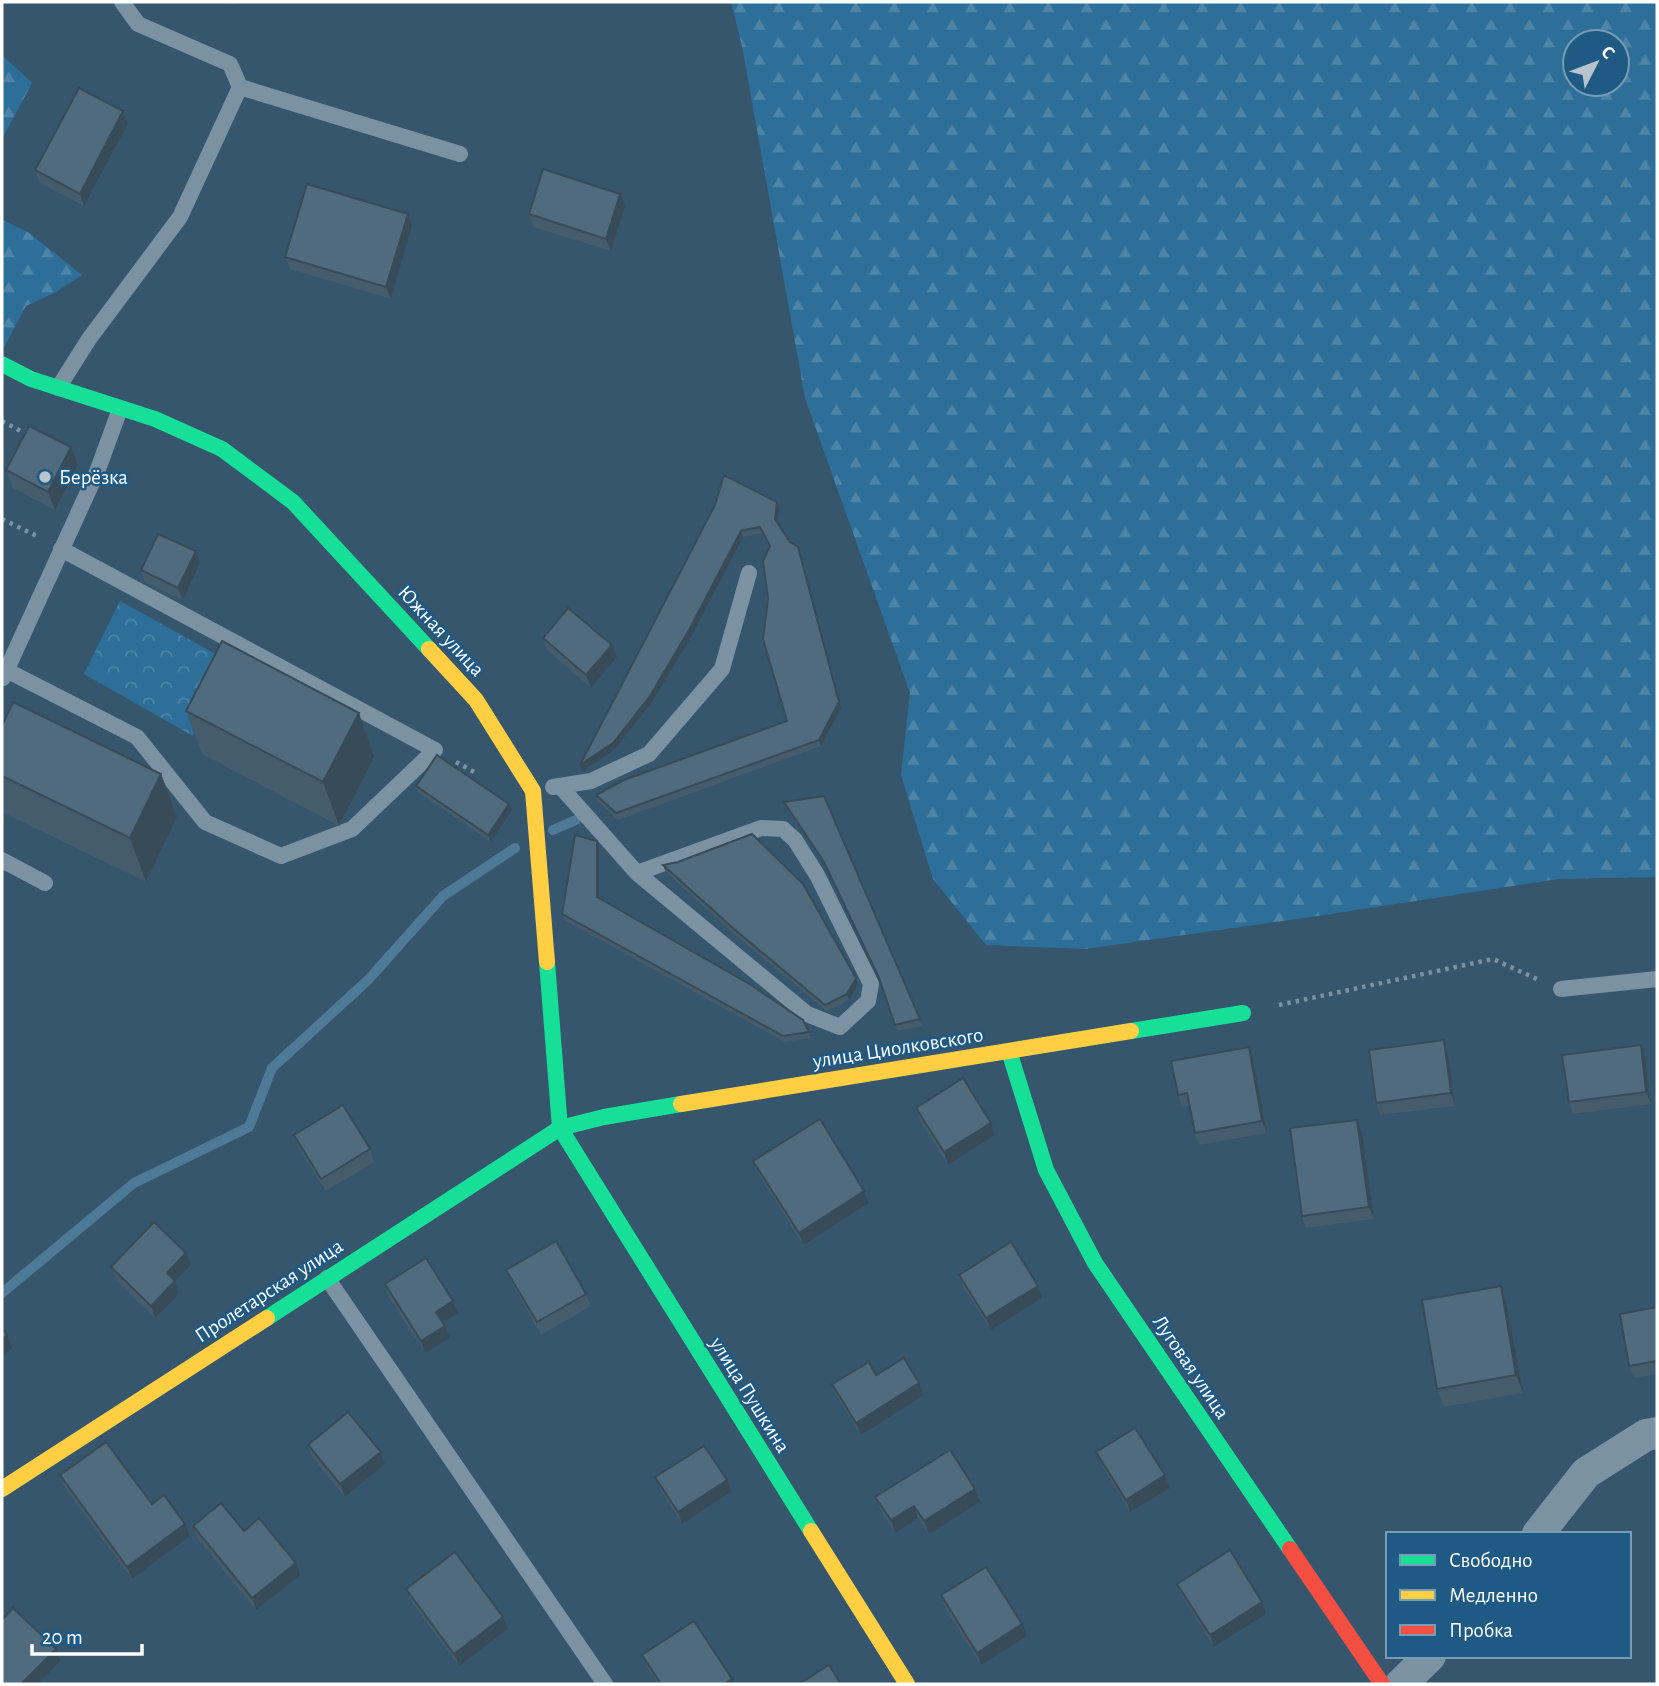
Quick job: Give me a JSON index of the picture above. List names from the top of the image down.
{
  "streets": {
    "street": [
      "Южная улица",
      "улица Циолковского",
      "Пролетарская улица",
      "Луговая улица",
      "улица Пушкина"
    ]
  },
  "crossings": [
    ["Южная улица", "улица Циолковского"],
    ["Южная улица", "Пролетарская улица"],
    ["Южная улица", "улица Пушкина"],
    ["улица Циолковского", "Пролетарская улица"],
    ["улица Циолковского", "Луговая улица"],
    ["улица Циолковского", "улица Пушкина"],
    ["Пролетарская улица", "улица Пушкина"]
  ],
  "places": ["Берёзка"],
  "legend": ["Свободно", "Медленно", "Пробка"],
  "scale_bar": "20 m",
  "north": "top right"
}
